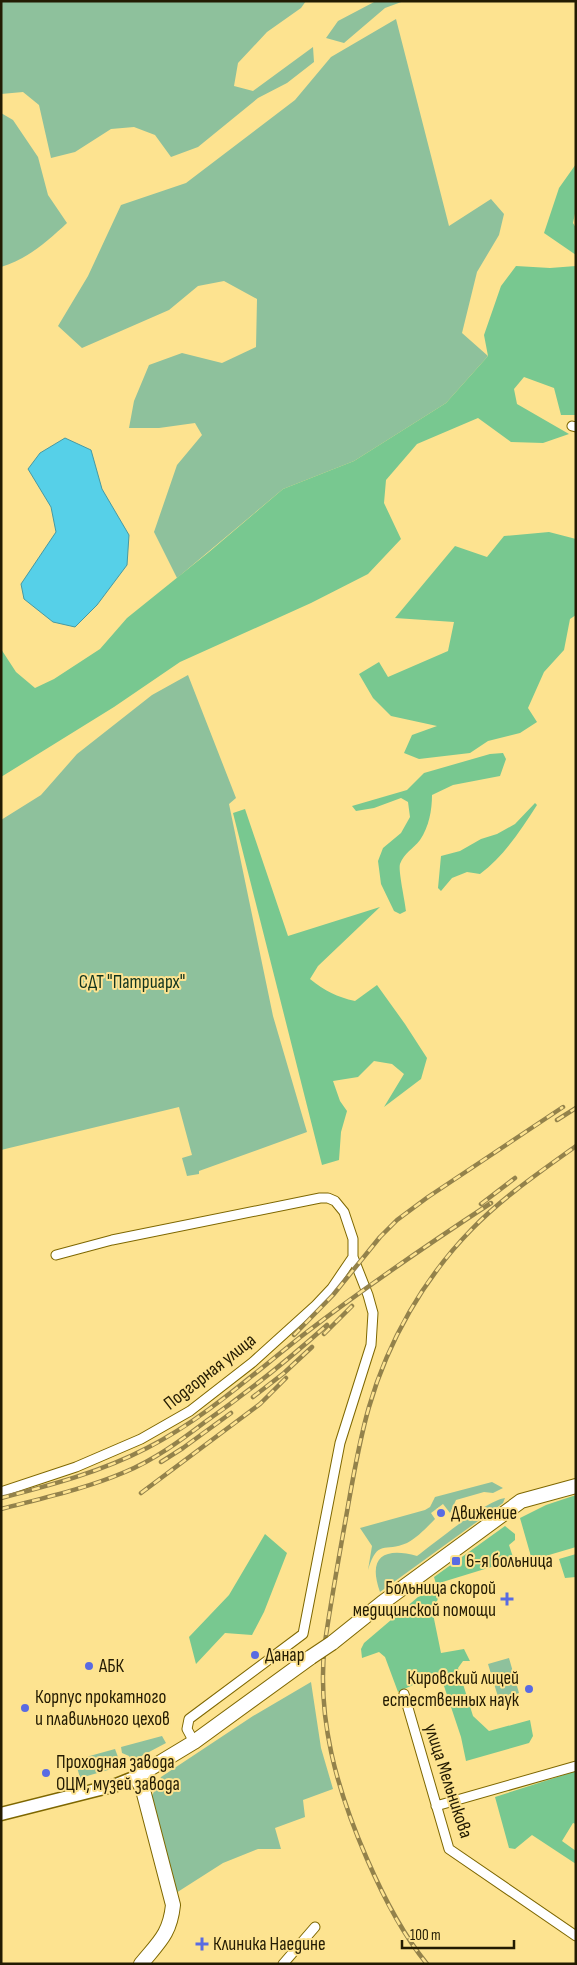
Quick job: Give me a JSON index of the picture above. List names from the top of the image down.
{
  "streets": {
    "street": ["Подгорная улица", "улица Мельникова"]
  },
  "parks": ["СДТ \"Патриарх\""],
  "places": {
    "other": [
      "Движение",
      "Данар",
      "АБК",
      "Кировский лицей естественных наук",
      "Корпус прокатного и плавильного цехов",
      "Проходная завода ОЦМ, музей завода"
    ],
    "transit": ["6-я больница"],
    "health": ["Больница скорой медицинской помощи", "Клиника Наедине"]
  },
  "scale_bar": "100 m"
}
